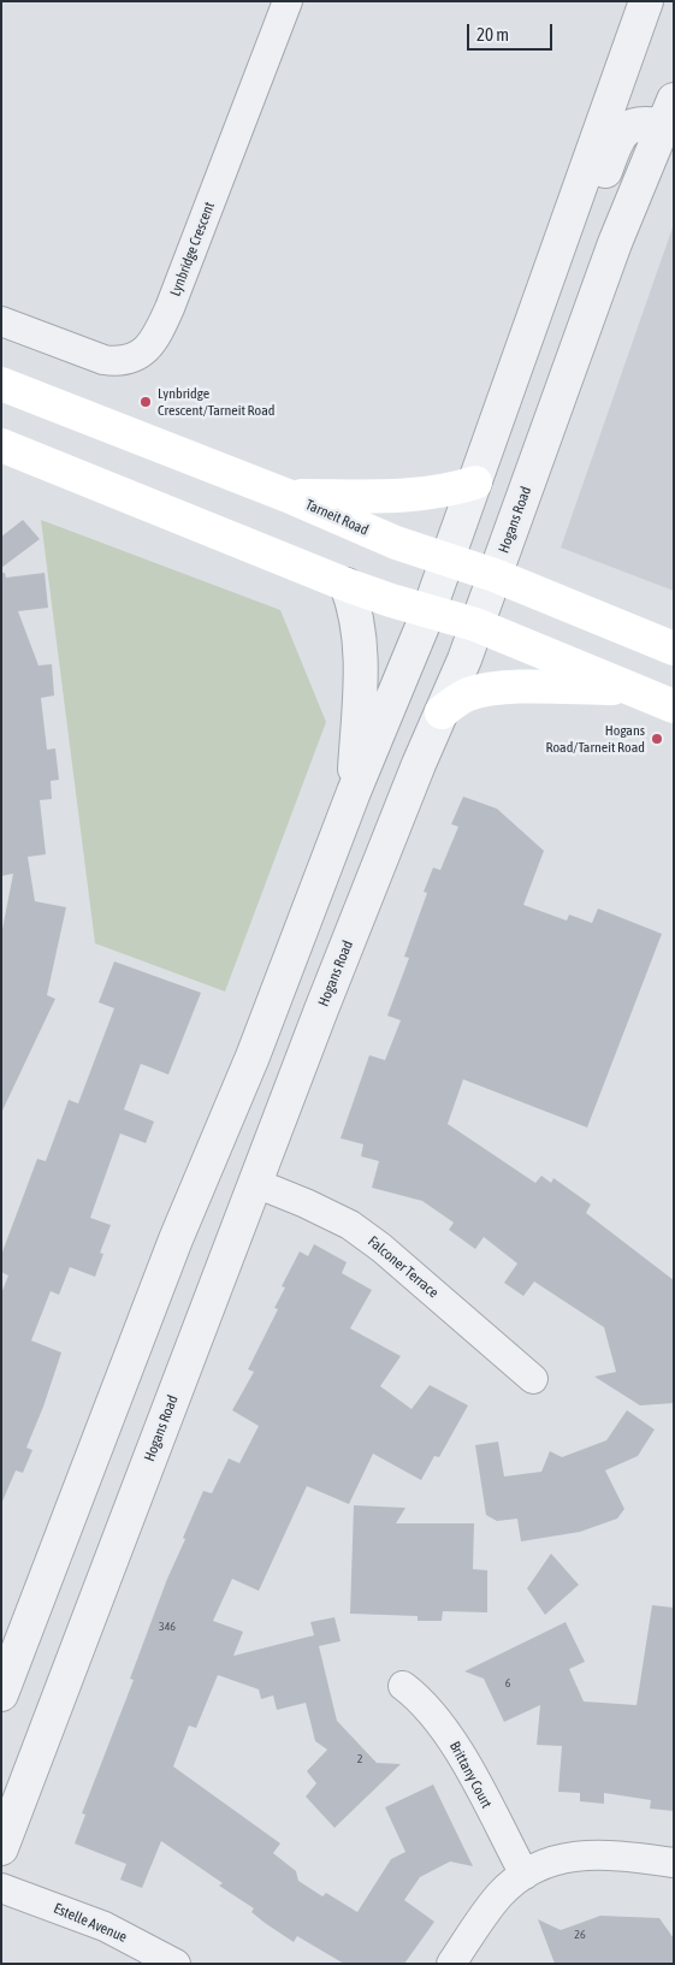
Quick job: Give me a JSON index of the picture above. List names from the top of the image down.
{
  "streets": {
    "main road": ["Tarneit Road"],
    "street": [
      "Lynbridge Crescent",
      "Hogans Road",
      "Falconer Terrace",
      "Brittany Court",
      "Estelle Avenue"
    ]
  },
  "crossings": [
    ["Tarneit Road", "Hogans Road"],
    ["Hogans Road", "Falconer Terrace"]
  ],
  "places": ["Lynbridge Crescent/Tarneit Road", "Hogans Road/Tarneit Road"],
  "house_numbers": [
    "346",
    "6",
    "2",
    "26"
  ],
  "scale_bar": "20 m"
}
